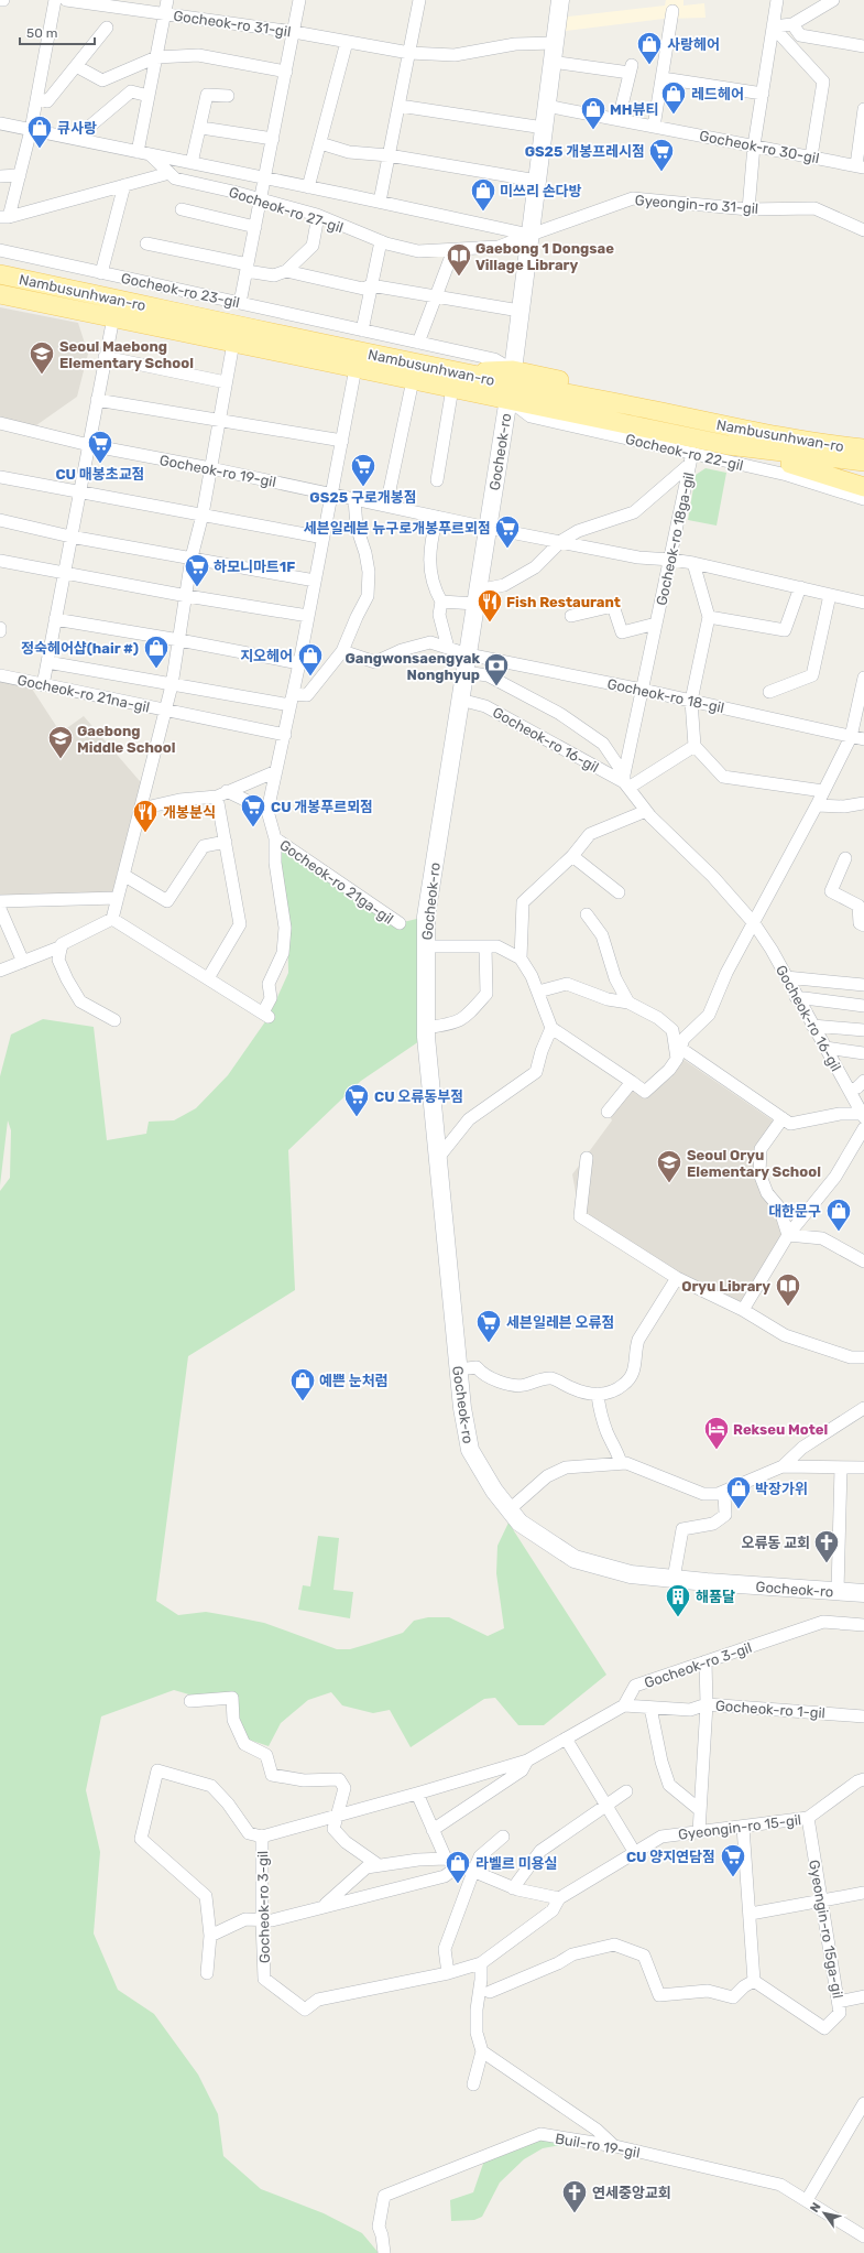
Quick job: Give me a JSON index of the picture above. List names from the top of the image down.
{
  "streets": {
    "main road": ["Nambusunhwan-ro", "Gocheok-ro"],
    "street": [
      "Gocheok-ro 31-gil",
      "Gocheok-ro 30-gil",
      "Gyeongin-ro 31-gil",
      "Gocheok-ro 27-gil",
      "Gocheok-ro 23-gil",
      "Gocheok-ro 22-gil",
      "Gocheok-ro 19-gil",
      "Gocheok-ro 18ga-gil",
      "Gocheok-ro 21na-gil",
      "Gocheok-ro 18-gil",
      "Gocheok-ro 16-gil",
      "Gocheok-ro 21ga-gil",
      "Gocheok-ro 3-gil",
      "Gocheok-ro 1-gil",
      "Gyeongin-ro 15-gil",
      "Gyeongin-ro 15ga-gil",
      "Buil-ro 19-gil"
    ]
  },
  "crossings": [
    ["Gocheok-ro 31-gil", "Gocheok-ro"],
    ["Gocheok-ro 30-gil", "Gocheok-ro"],
    ["Gyeongin-ro 31-gil", "Gocheok-ro 27-gil"],
    ["Gyeongin-ro 31-gil", "Gocheok-ro"],
    ["Gocheok-ro 27-gil", "Gocheok-ro"],
    ["Gocheok-ro 23-gil", "Nambusunhwan-ro"],
    ["Gocheok-ro 23-gil", "Gocheok-ro"],
    ["Gocheok-ro 23-gil", "Gocheok-ro 22-gil"],
    ["Nambusunhwan-ro", "Gocheok-ro"],
    ["Nambusunhwan-ro", "Gocheok-ro 22-gil"],
    ["Nambusunhwan-ro", "Gocheok-ro 21na-gil"],
    ["Nambusunhwan-ro", "Gocheok-ro 21ga-gil"],
    ["Gocheok-ro", "Gocheok-ro 22-gil"],
    ["Gocheok-ro", "Gocheok-ro 19-gil"],
    ["Gocheok-ro", "Gocheok-ro 18-gil"],
    ["Gocheok-ro", "Gocheok-ro 16-gil"],
    ["Gocheok-ro 22-gil", "Gocheok-ro 18ga-gil"],
    ["Gocheok-ro 19-gil", "Gocheok-ro 18ga-gil"],
    ["Gocheok-ro 19-gil", "Gocheok-ro 21na-gil"],
    ["Gocheok-ro 19-gil", "Gocheok-ro 21ga-gil"],
    ["Gocheok-ro 18ga-gil", "Gocheok-ro 18-gil"],
    ["Gocheok-ro 18ga-gil", "Gocheok-ro 16-gil"],
    ["Gocheok-ro 21na-gil", "Gocheok-ro 21ga-gil"],
    ["Gocheok-ro 3-gil", "Gocheok-ro 1-gil"],
    ["Gocheok-ro 3-gil", "Gyeongin-ro 15-gil"],
    ["Gyeongin-ro 15-gil", "Gyeongin-ro 15ga-gil"]
  ],
  "places": {
    "shop": [
      "사랑헤어",
      "레드헤어",
      "MH뷰티",
      "큐사랑",
      "미쓰리 손다방",
      "정숙헤어샵(hair #)",
      "지오헤어",
      "대한문구",
      "예쁜 눈처럼",
      "박장가위",
      "라벨르 미용실"
    ],
    "supermarket": [
      "GS25 개봉프레시점",
      "CU 매봉초교점",
      "GS25 구로개봉점",
      "세븐일레븐 뉴구로개봉푸르뫼점",
      "하모니마트1F",
      "CU 개봉푸르뫼점",
      "CU 오류동부점",
      "세븐일레븐 오류점",
      "CU 양지연담점"
    ],
    "library": ["Gaebong 1 Dongsae Village Library", "Oryu Library"],
    "school or university": ["Seoul Maebong Elementary School", "Gaebong Middle School", "Seoul Oryu Elementary School"],
    "restaurant": ["Fish Restaurant", "개봉분식"],
    "bank": ["Gangwonsaengyak Nonghyup"],
    "hotel": ["Rekseu Motel"],
    "church": ["오류동 교회", "연세중앙교회"],
    "building": ["해품달"]
  },
  "scale_bar": "50 m",
  "north": "top left"
}
